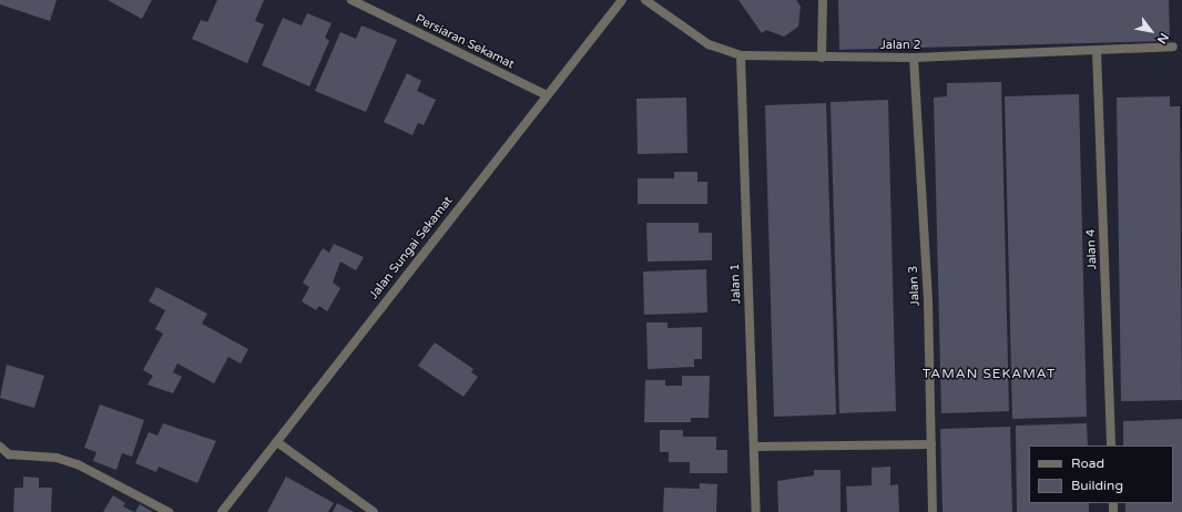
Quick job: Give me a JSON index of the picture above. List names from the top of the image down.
{
  "streets": {
    "street": [
      "Persiaran Sekamat",
      "Jalan 2",
      "Jalan Sungai Sekamat",
      "Jalan 4",
      "Jalan 1",
      "Jalan 3"
    ]
  },
  "crossings": [
    ["Persiaran Sekamat", "Jalan Sungai Sekamat"],
    ["Jalan 2", "Jalan 4"],
    ["Jalan 2", "Jalan 1"],
    ["Jalan 2", "Jalan 3"]
  ],
  "districts": ["TAMAN SEKAMAT"],
  "legend": ["Road", "Building"],
  "north": "bottom right"
}
